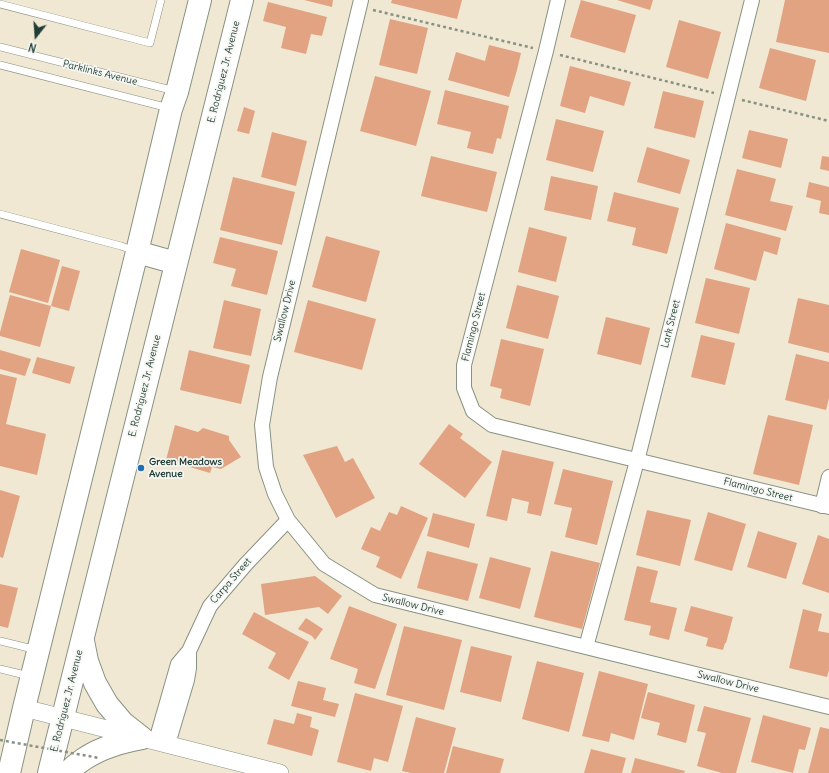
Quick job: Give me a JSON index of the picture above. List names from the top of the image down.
{
  "streets": {
    "main road": ["E. Rodriguez Jr. Avenue"],
    "street": [
      "Swallow Drive",
      "Lark Street",
      "Flamingo Street",
      "Carpa Street"
    ],
    "lane": ["Parklinks Avenue"]
  },
  "crossings": [
    ["Swallow Drive", "Lark Street"],
    ["Swallow Drive", "Carpa Street"],
    ["Lark Street", "Flamingo Street"]
  ],
  "places": ["Green Meadows Avenue"],
  "north": "bottom"
}
